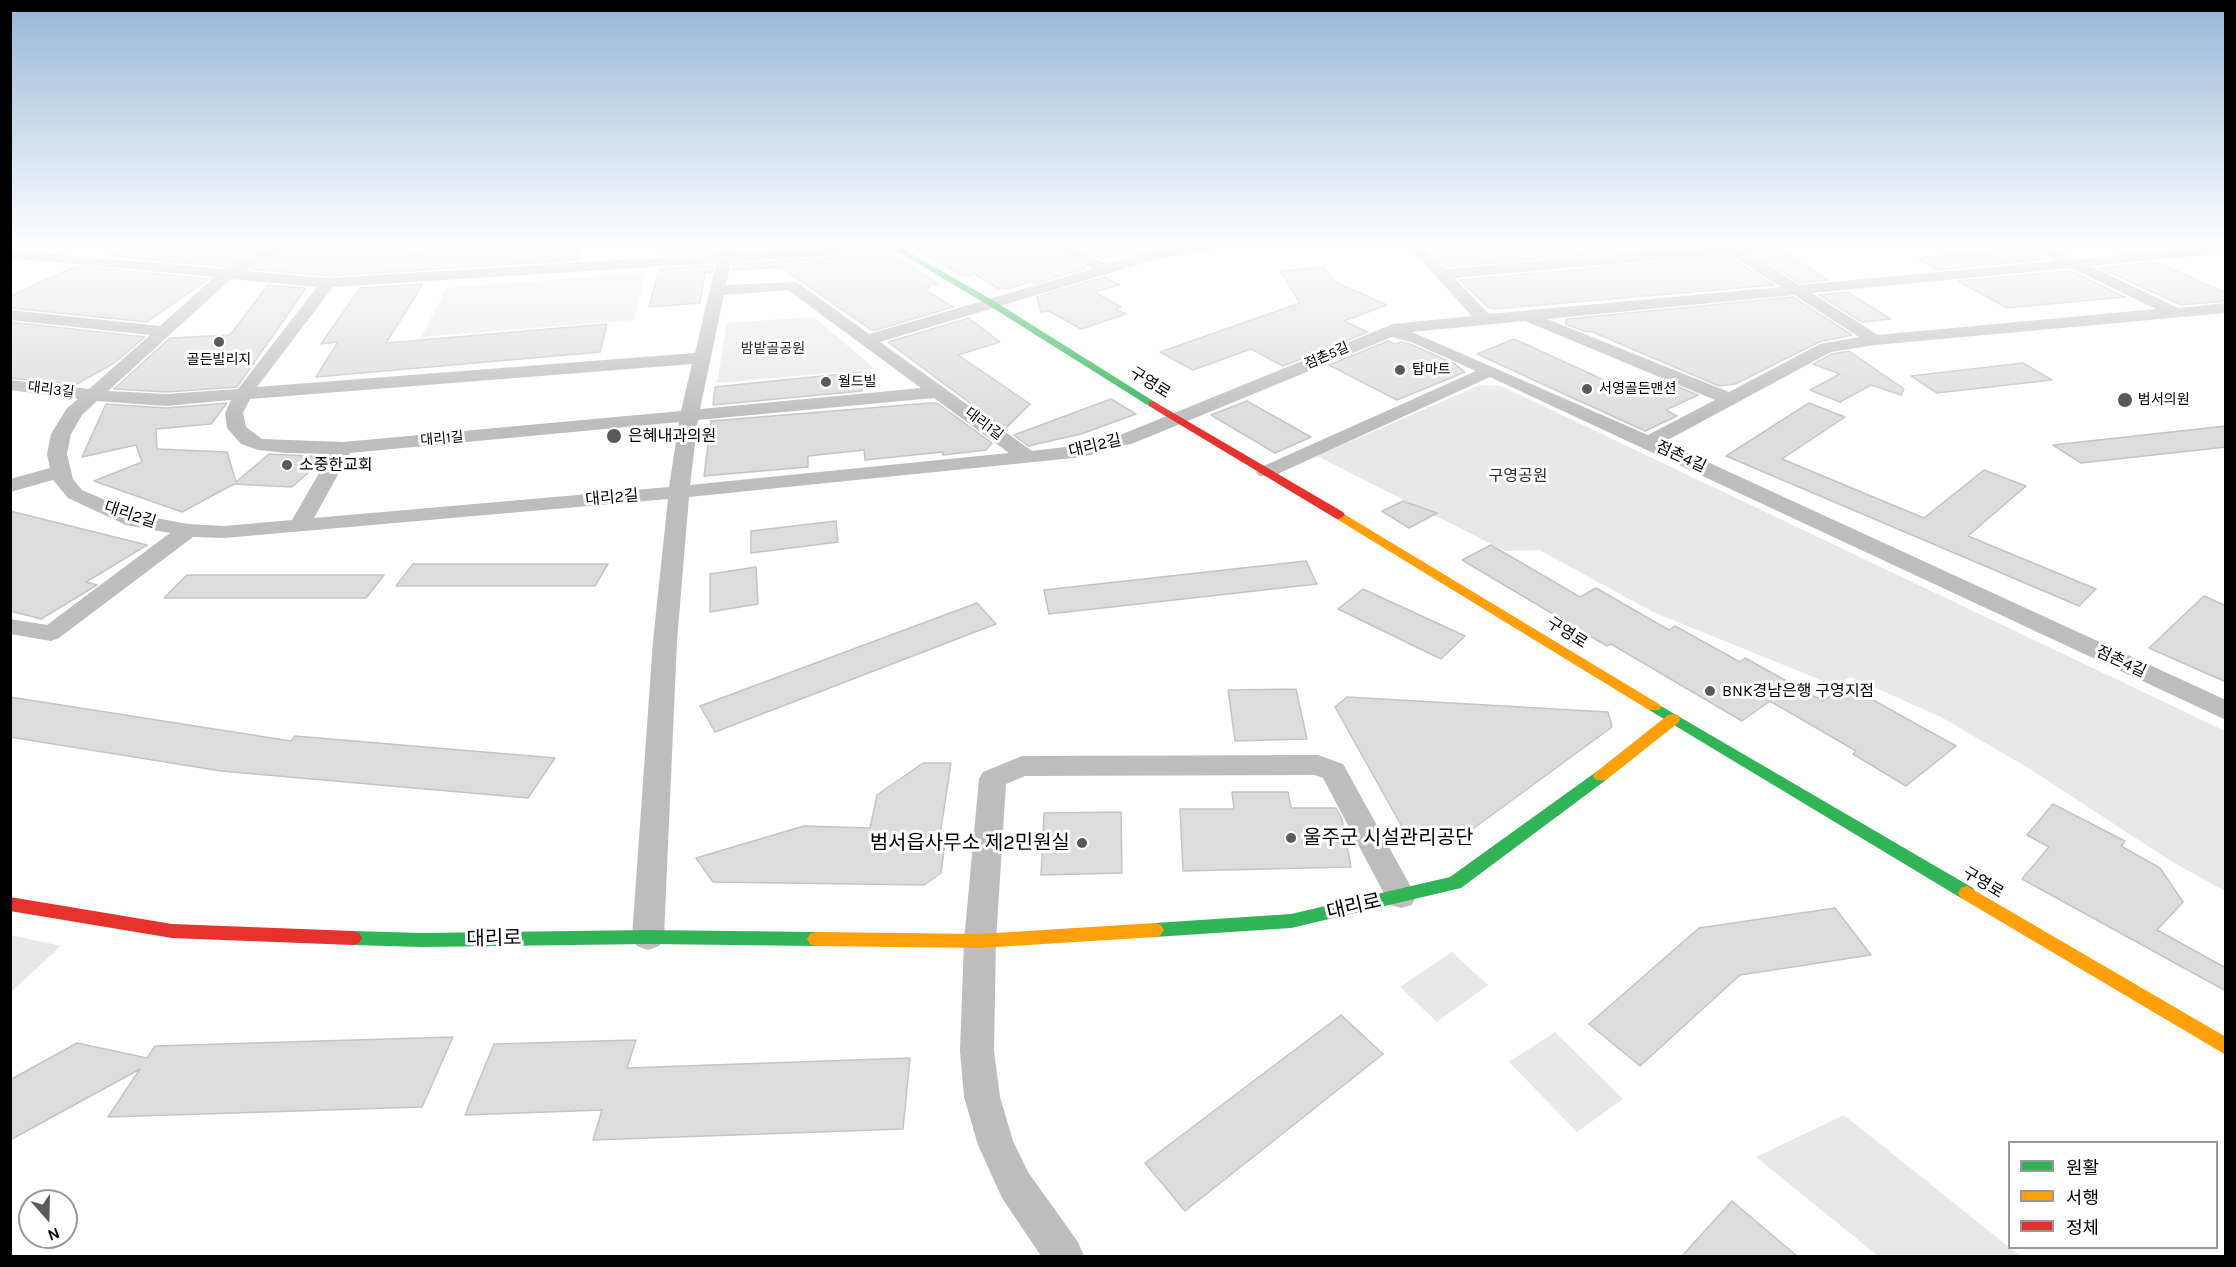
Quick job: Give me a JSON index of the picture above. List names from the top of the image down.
{
  "streets": {
    "main road": ["구영로", "대리로"],
    "street": [
      "점촌5길",
      "대리3길",
      "대리1길",
      "대리2길",
      "점촌4길"
    ]
  },
  "crossings": [
    ["점촌5길", "구영로"],
    ["점촌5길", "대리2길"],
    ["구영로", "대리2길"],
    ["구영로", "대리로"],
    ["대리1길", "대리2길"]
  ],
  "parks": ["밤밭골공원", "구영공원"],
  "places": [
    "골든빌리지",
    "탑마트",
    "월드빌",
    "서영골든맨션",
    "범서의원",
    "은혜내과의원",
    "소중한교회",
    "BNK경남은행 구영지점",
    "울주군 시설관리공단",
    "범서읍사무소 제2민원실"
  ],
  "legend": ["원활", "서행", "정체"],
  "north": "bottom"
}
